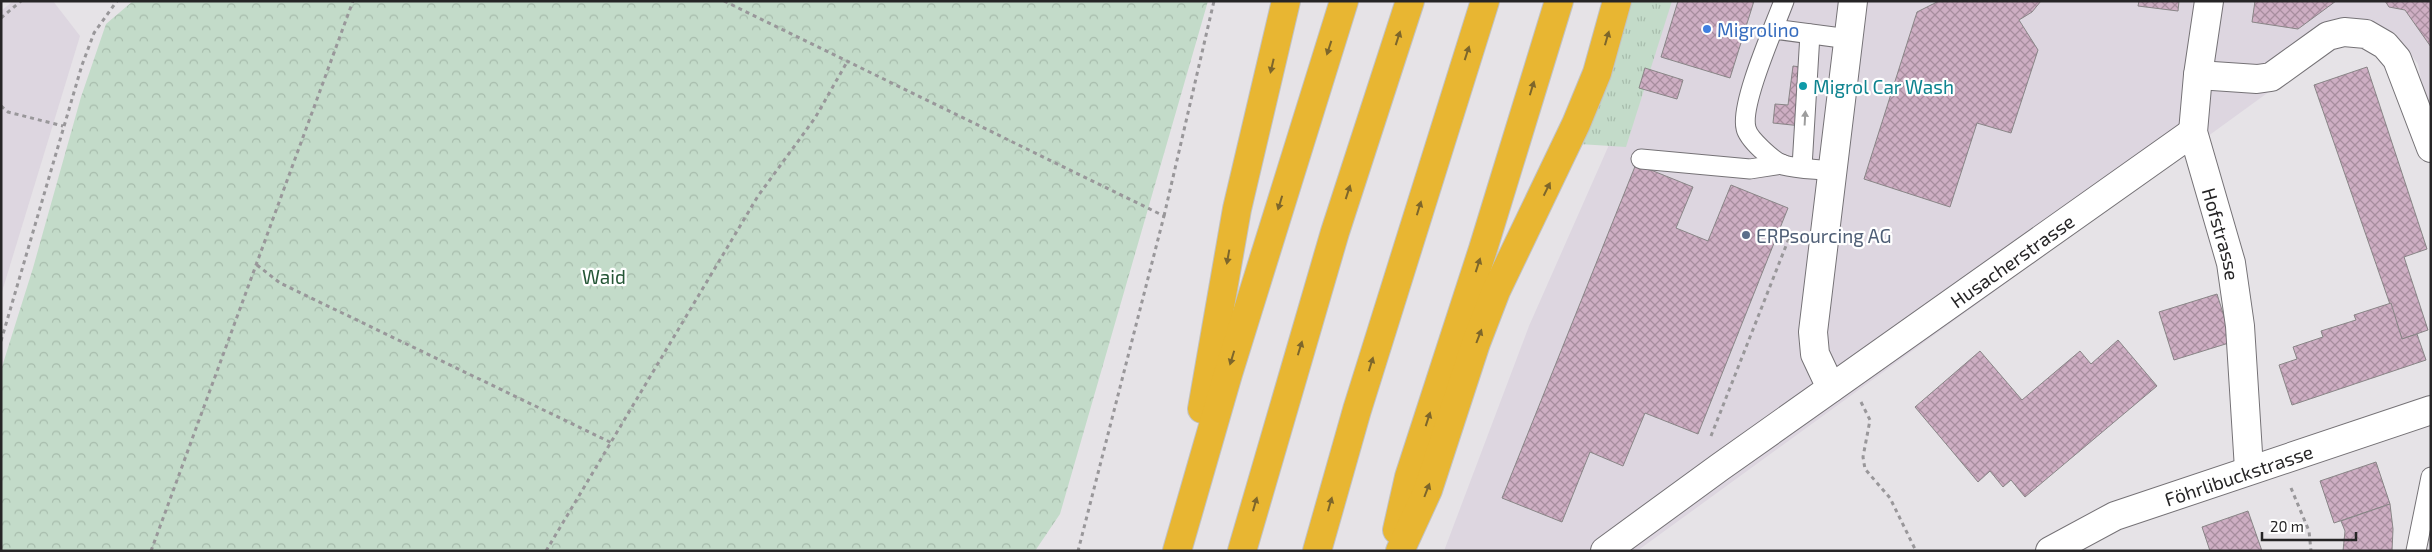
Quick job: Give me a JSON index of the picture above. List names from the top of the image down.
{
  "streets": {
    "street": ["Hofstrasse", "Husacherstrasse", "Föhrlibuckstrasse"]
  },
  "crossings": [
    ["Hofstrasse", "Husacherstrasse"],
    ["Hofstrasse", "Föhrlibuckstrasse"]
  ],
  "parks": ["Waid"],
  "places": ["Migrolino", "Migrol Car Wash", "ERPsourcing AG"],
  "scale_bar": "20 m"
}
